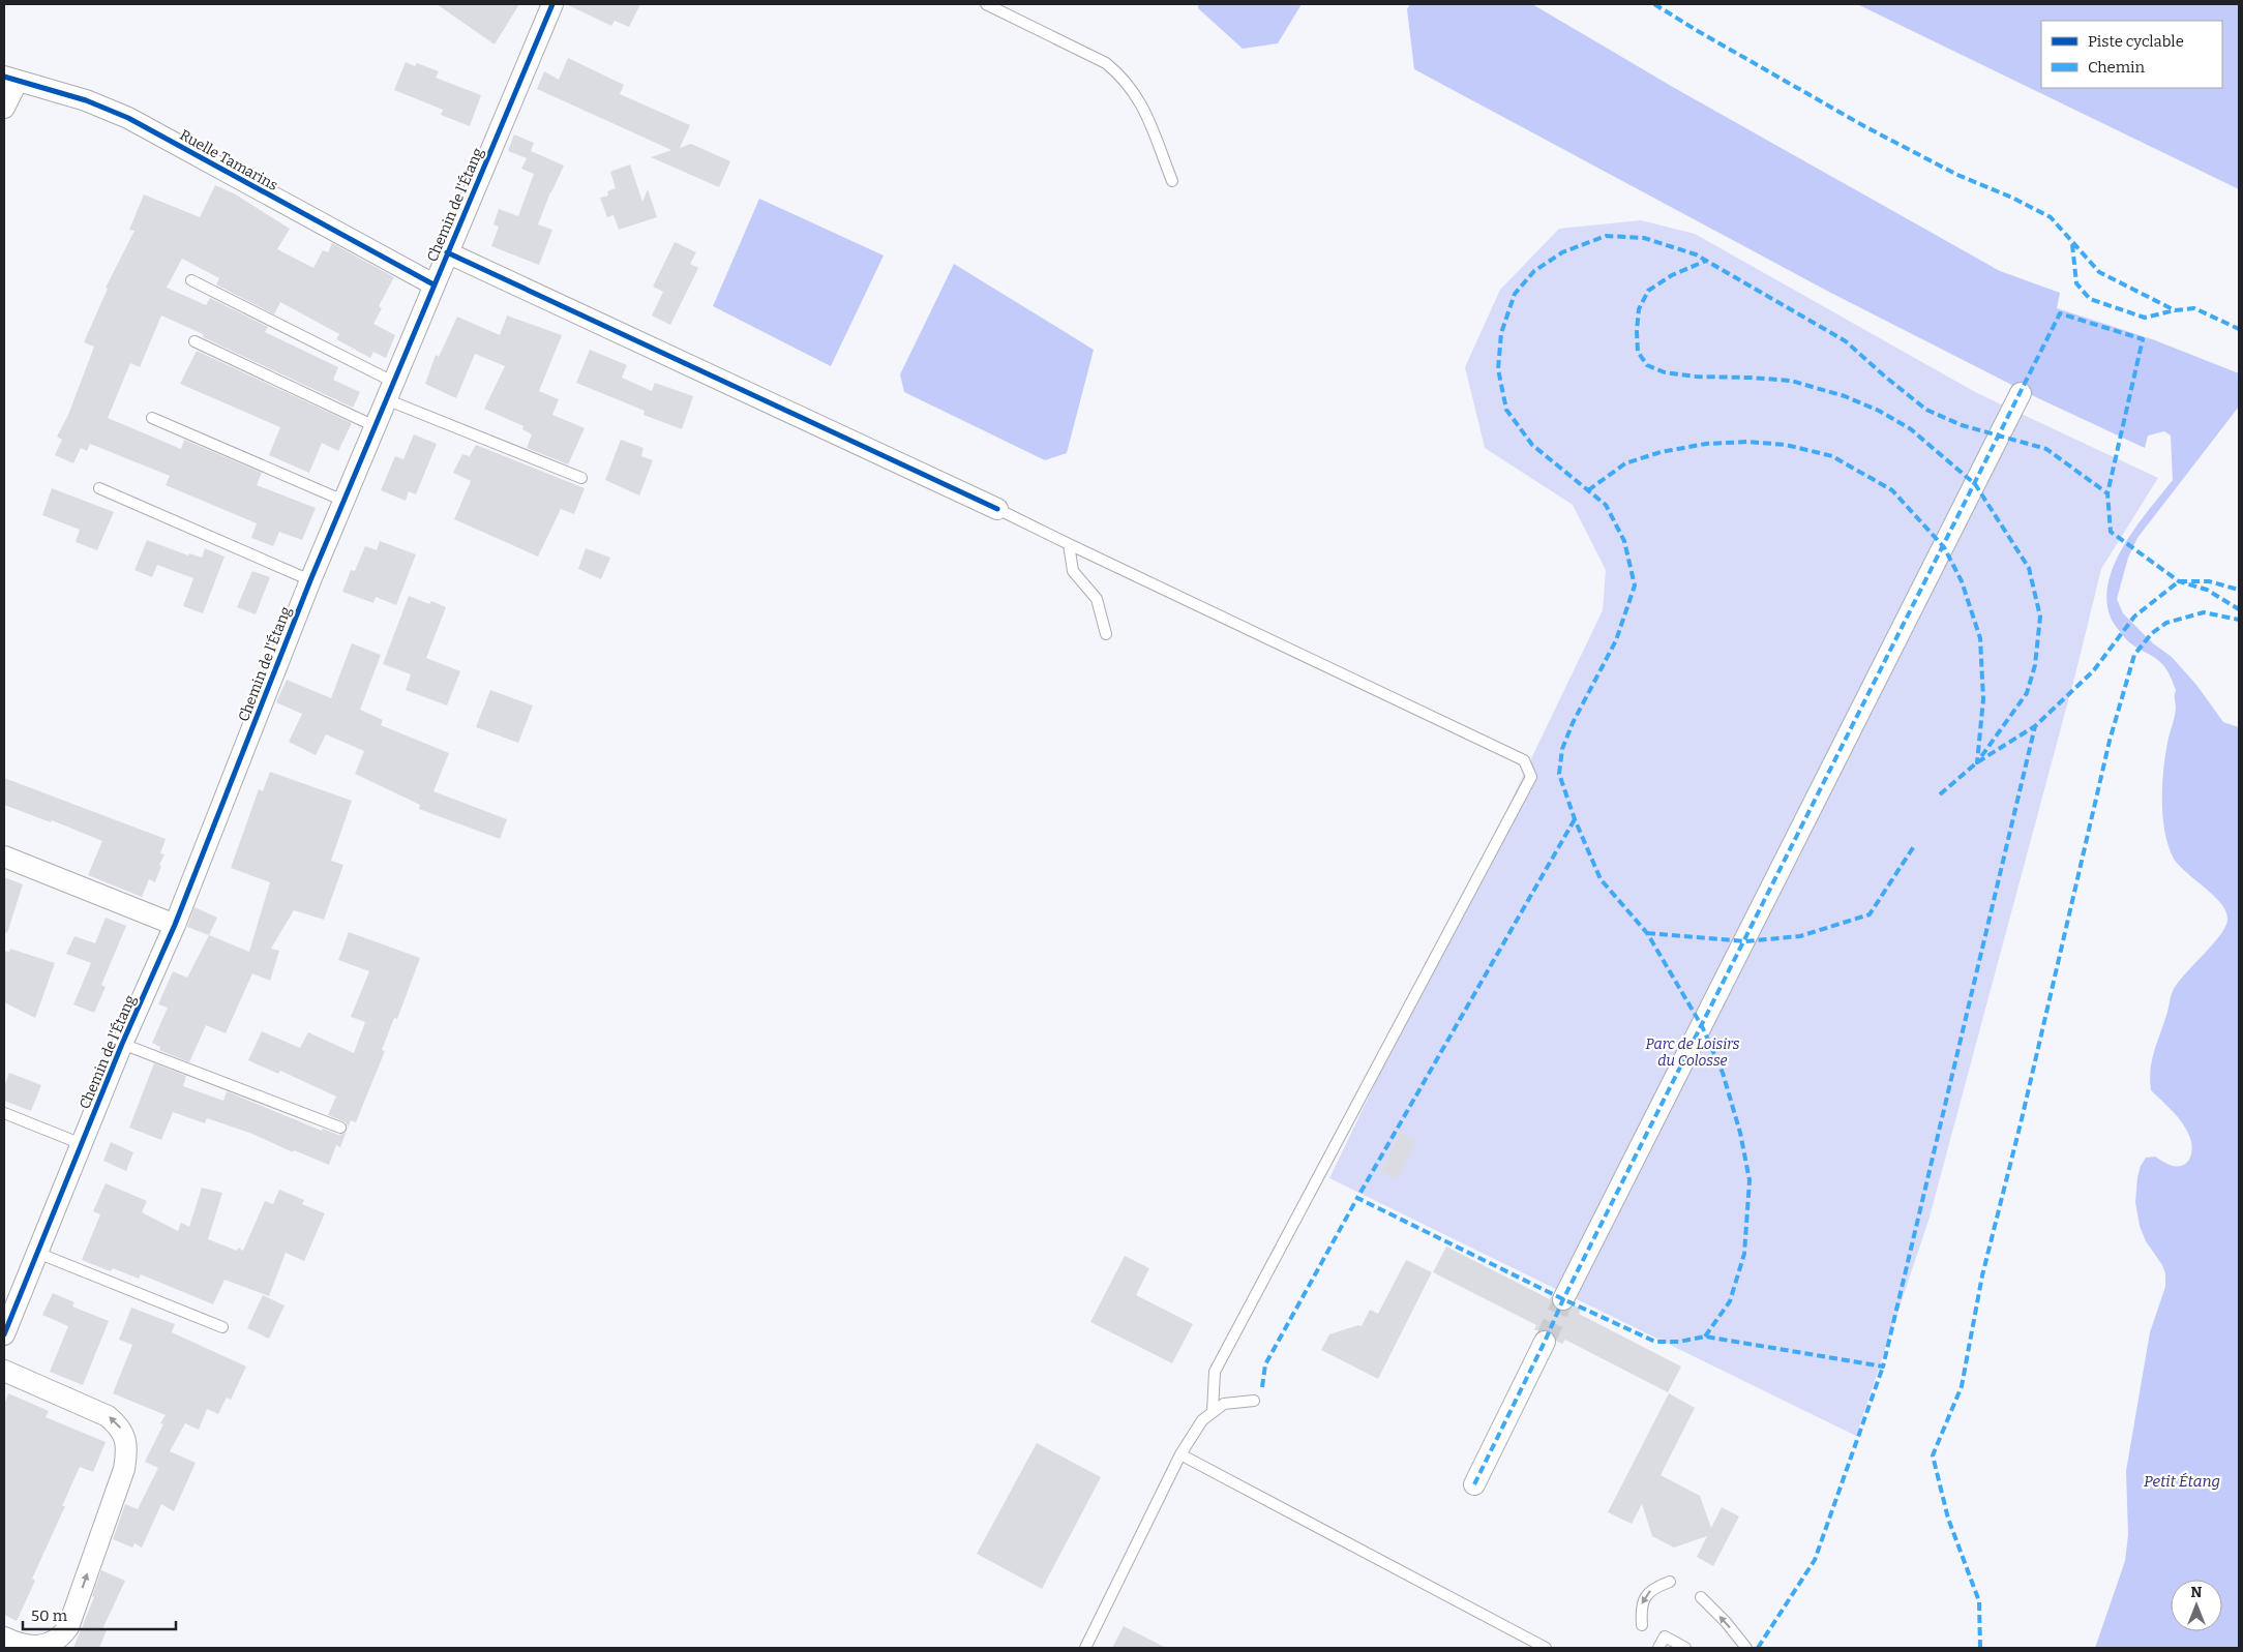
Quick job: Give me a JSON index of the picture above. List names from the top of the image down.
{
  "streets": {
    "street": ["Ruelle Tamarins", "Chemin de l'Étang"]
  },
  "crossings": [
    ["Ruelle Tamarins", "Chemin de l'Étang"]
  ],
  "water": ["Petit Étang"],
  "parks": ["Parc de Loisirs du Colosse"],
  "legend": ["Piste cyclable", "Chemin"],
  "scale_bar": "50 m",
  "north": "top"
}
